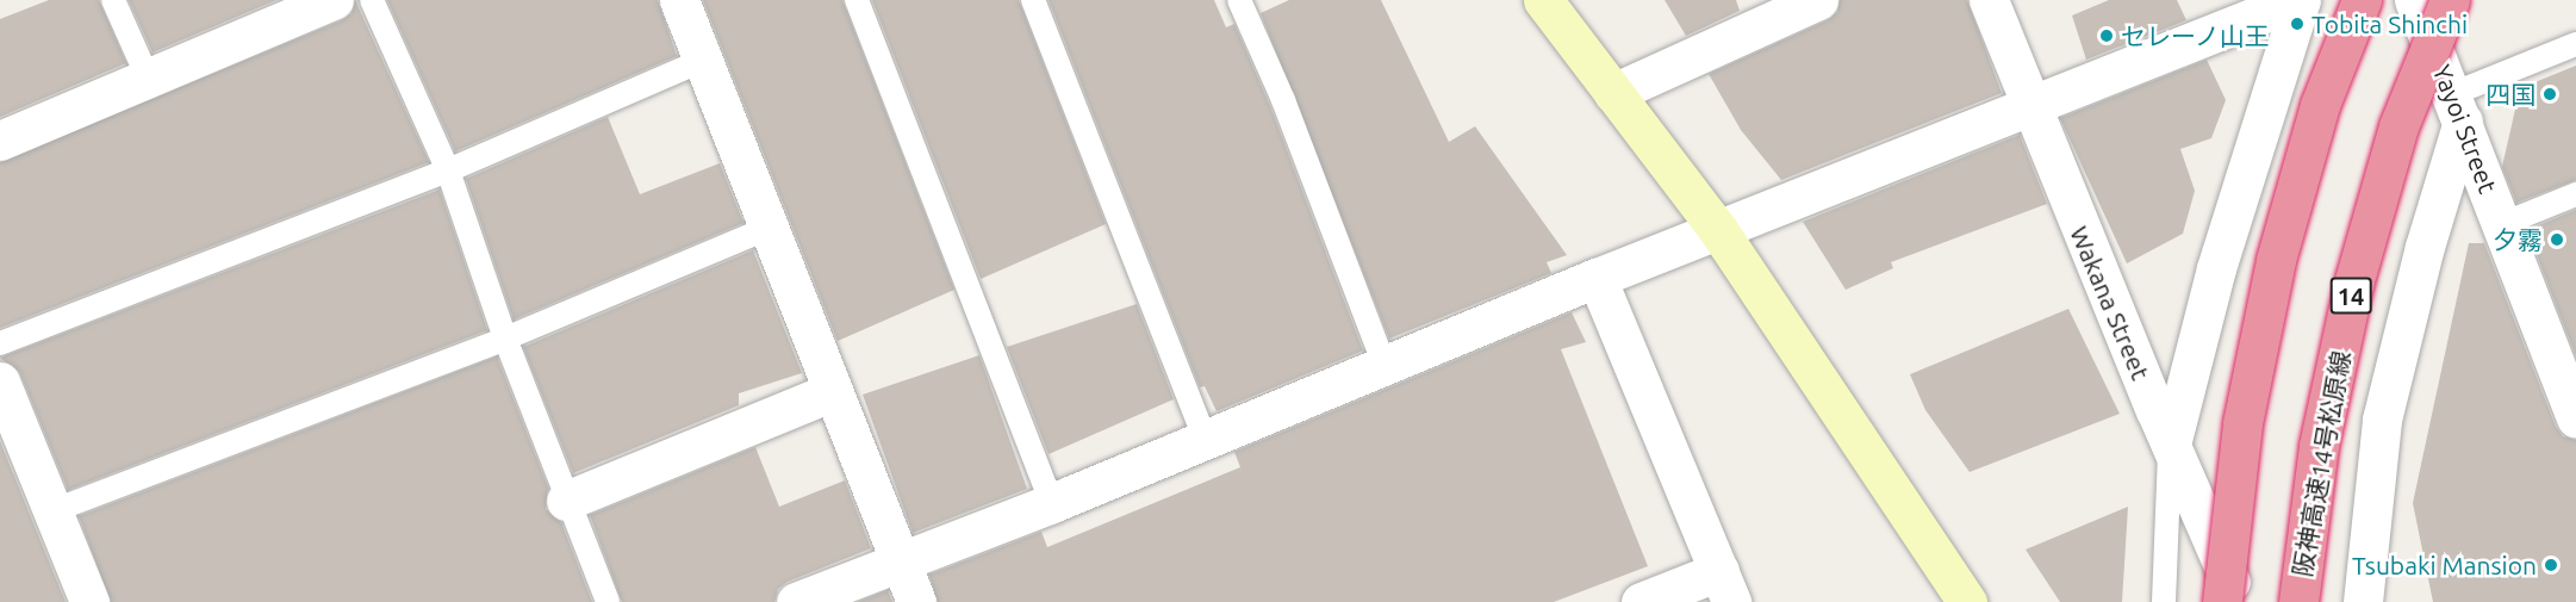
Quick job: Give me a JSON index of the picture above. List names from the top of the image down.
{
  "streets": {
    "highway": ["14", "阪神高速14号松原線"],
    "street": ["Yayoi Street", "Wakana Street"]
  },
  "places": [
    "Tobita Shinchi",
    "セレーノ山王",
    "四国",
    "夕霧",
    "Tsubaki Mansion"
  ]
}
